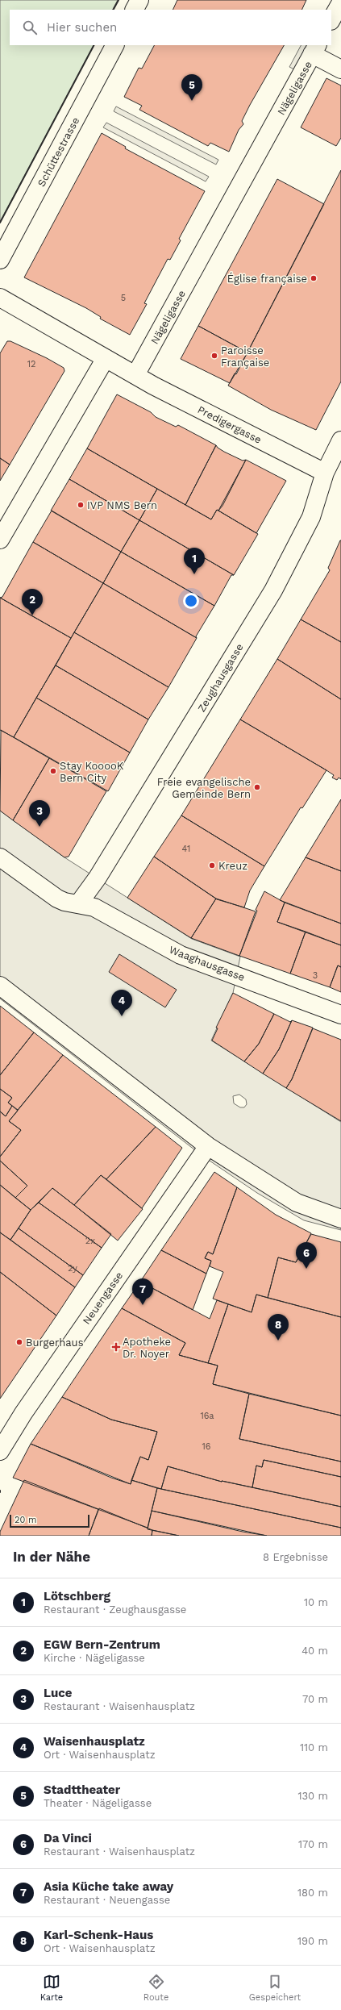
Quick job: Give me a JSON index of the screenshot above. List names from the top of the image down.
{
  "streets": {
    "street": [
      "Nägeligasse",
      "Schüttestrasse",
      "Predigergasse",
      "Zeughausgasse",
      "Waaghausgasse",
      "Neuengasse"
    ]
  },
  "crossings": [
    ["Nägeligasse", "Predigergasse"],
    ["Predigergasse", "Zeughausgasse"],
    ["Zeughausgasse", "Waaghausgasse"]
  ],
  "places": {
    "other": [
      "Église française",
      "Paroisse Française",
      "IVP NMS Bern",
      "Stay KooooK Bern City",
      "Freie evangelische Gemeinde Bern",
      "Kreuz",
      "Burgerhaus"
    ],
    "health": ["Apotheke Dr. Noyer"]
  },
  "house_numbers": [
    "5",
    "12",
    "41",
    "3",
    "2x",
    "2y",
    "16a",
    "16"
  ],
  "scale_bar": "20 m",
  "page": {
    "search": "Hier suchen",
    "pins": [
      "5",
      "1",
      "2",
      "3",
      "4",
      "6",
      "7",
      "8"
    ],
    "scale": "20 m",
    "heading": ["In der Nähe", "8 Ergebnisse"],
    "list": [
      {
        "mark": "1",
        "name": "Lötschberg",
        "note": "Restaurant · Zeughausgasse",
        "value": "10 m"
      },
      {
        "mark": "2",
        "name": "EGW Bern-Zentrum",
        "note": "Kirche · Nägeligasse",
        "value": "40 m"
      },
      {
        "mark": "3",
        "name": "Luce",
        "note": "Restaurant · Waisenhausplatz",
        "value": "70 m"
      },
      {
        "mark": "4",
        "name": "Waisenhausplatz",
        "note": "Ort · Waisenhausplatz",
        "value": "110 m"
      },
      {
        "mark": "5",
        "name": "Stadttheater",
        "note": "Theater · Nägeligasse",
        "value": "130 m"
      },
      {
        "mark": "6",
        "name": "Da Vinci",
        "note": "Restaurant · Waisenhausplatz",
        "value": "170 m"
      },
      {
        "mark": "7",
        "name": "Asia Küche take away",
        "note": "Restaurant · Neuengasse",
        "value": "180 m"
      },
      {
        "mark": "8",
        "name": "Karl-Schenk-Haus",
        "note": "Ort · Waisenhausplatz",
        "value": "190 m"
      }
    ],
    "nav": ["Karte", "Route", "Gespeichert"]
  }
}
